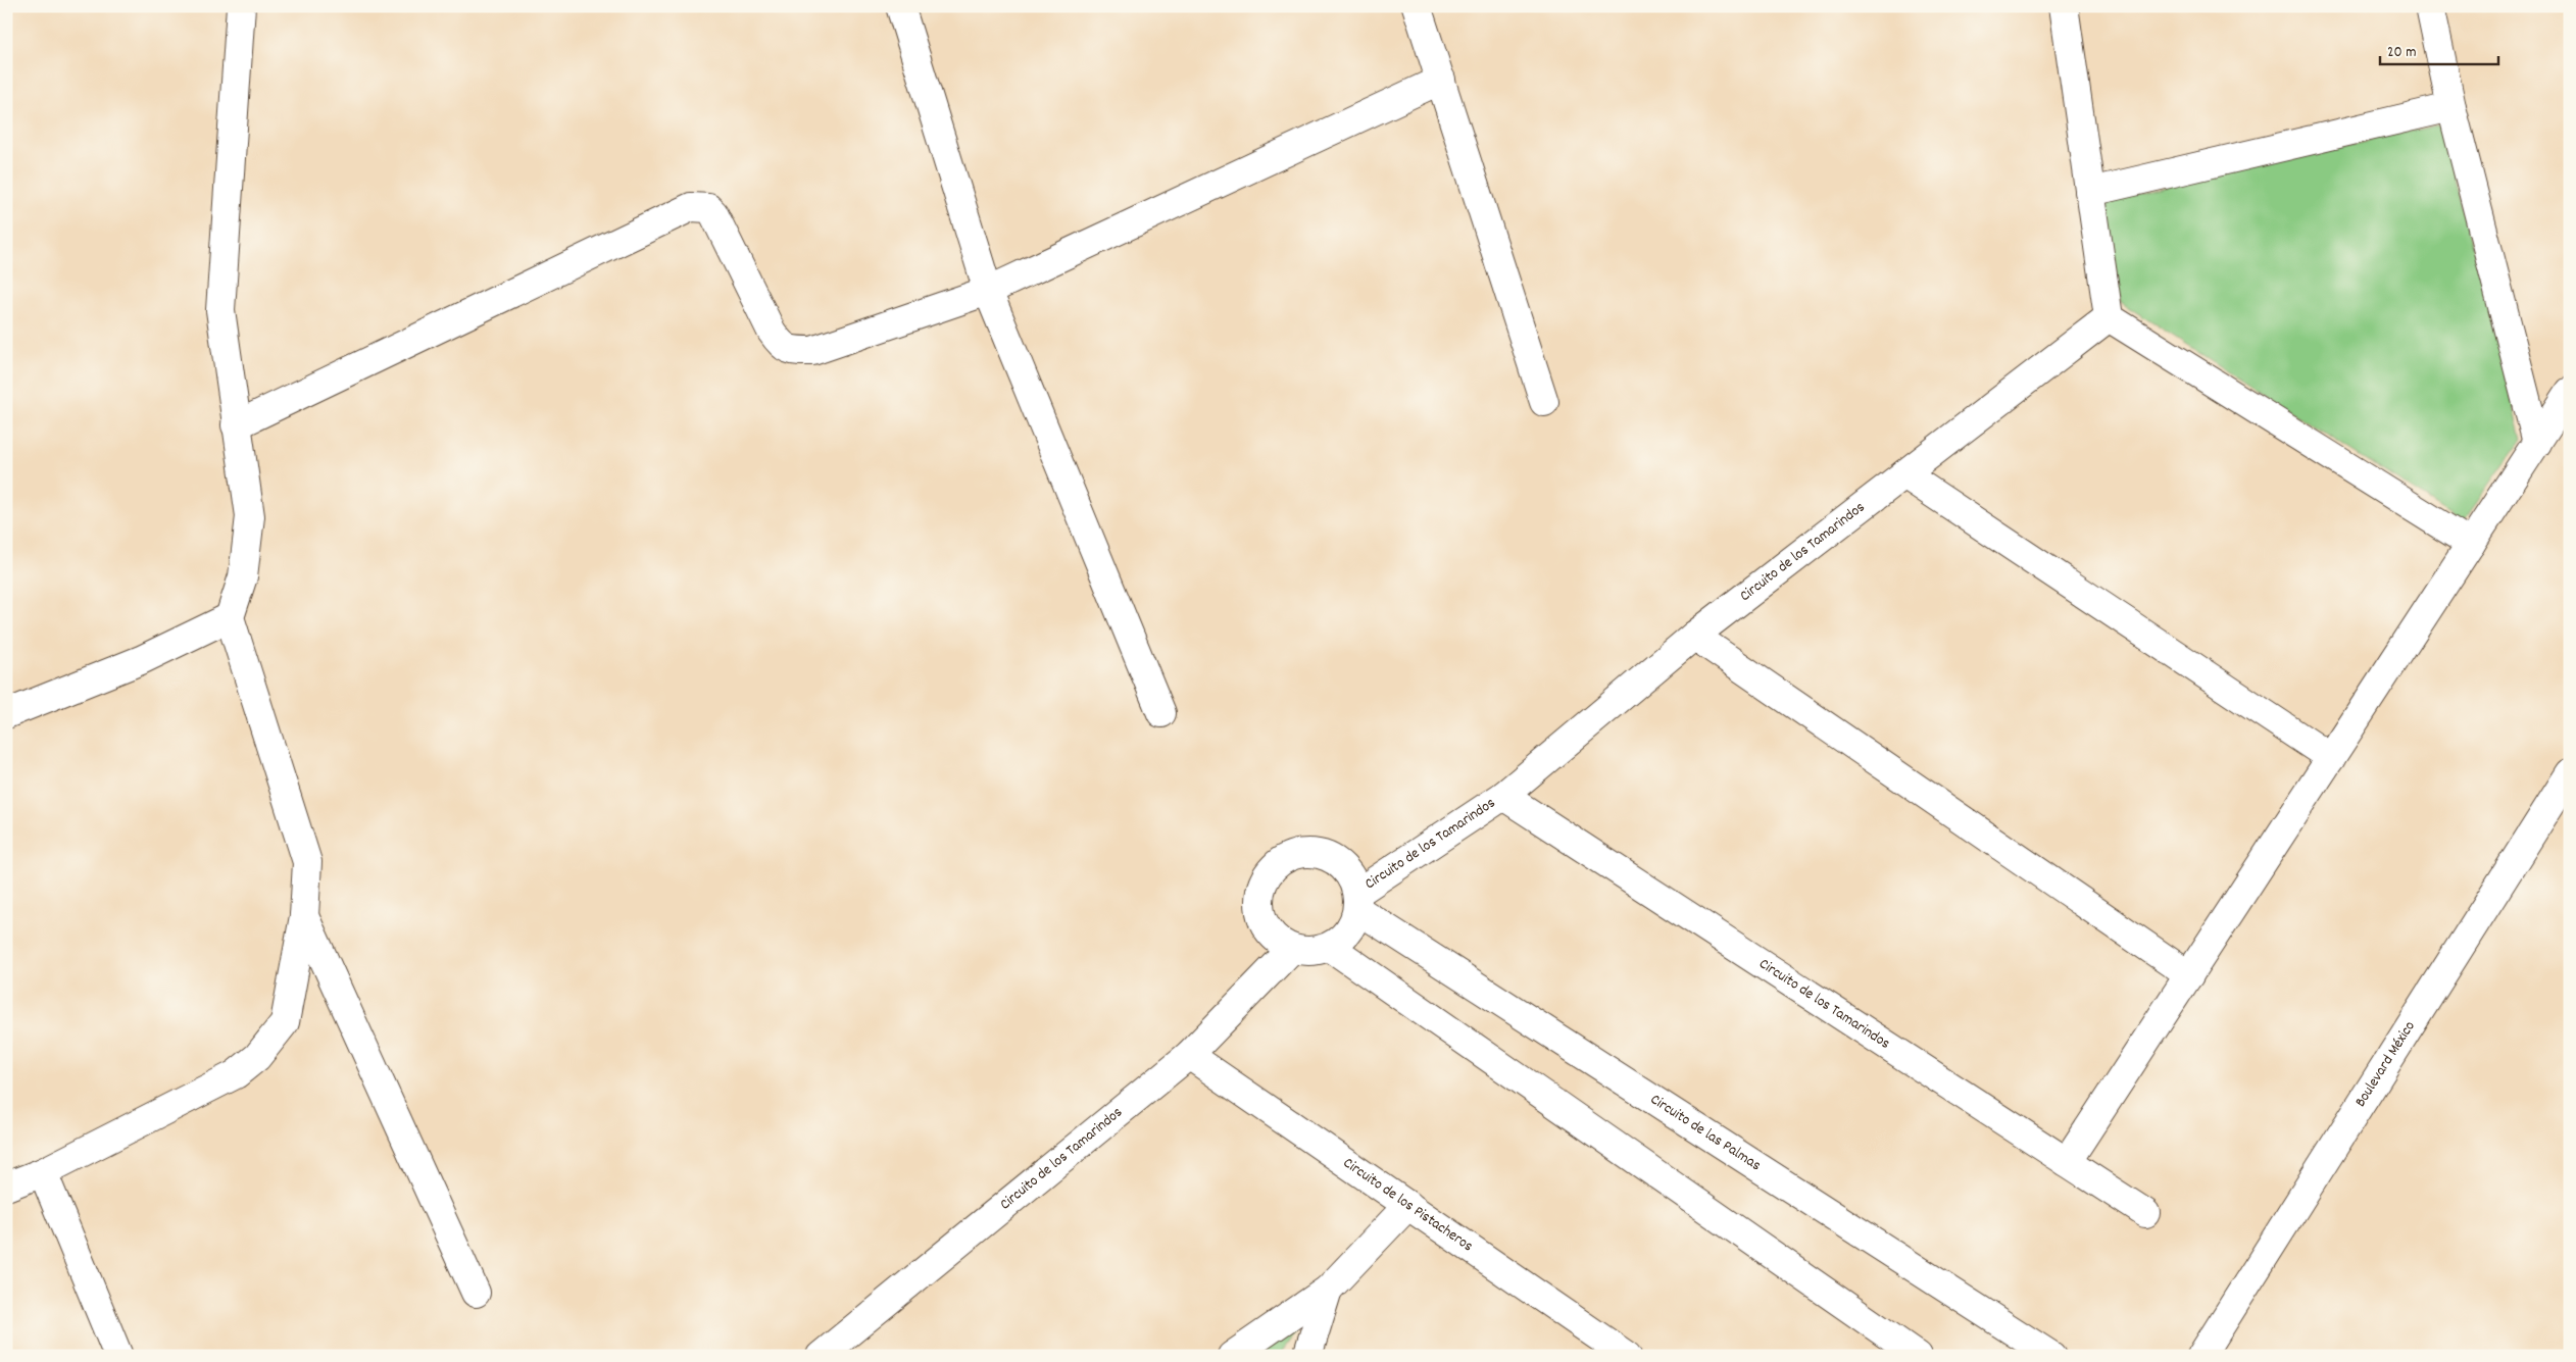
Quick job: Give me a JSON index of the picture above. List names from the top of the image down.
{
  "streets": {
    "street": [
      "Circuito de los Tamarindos",
      "Boulevard México",
      "Circuito de las Palmas",
      "Circuito de los Pistacheros"
    ]
  },
  "crossings": [
    ["Circuito de los Tamarindos", "Circuito de las Palmas"],
    ["Circuito de los Tamarindos", "Circuito de los Pistacheros"]
  ],
  "scale_bar": "20 m"
}
